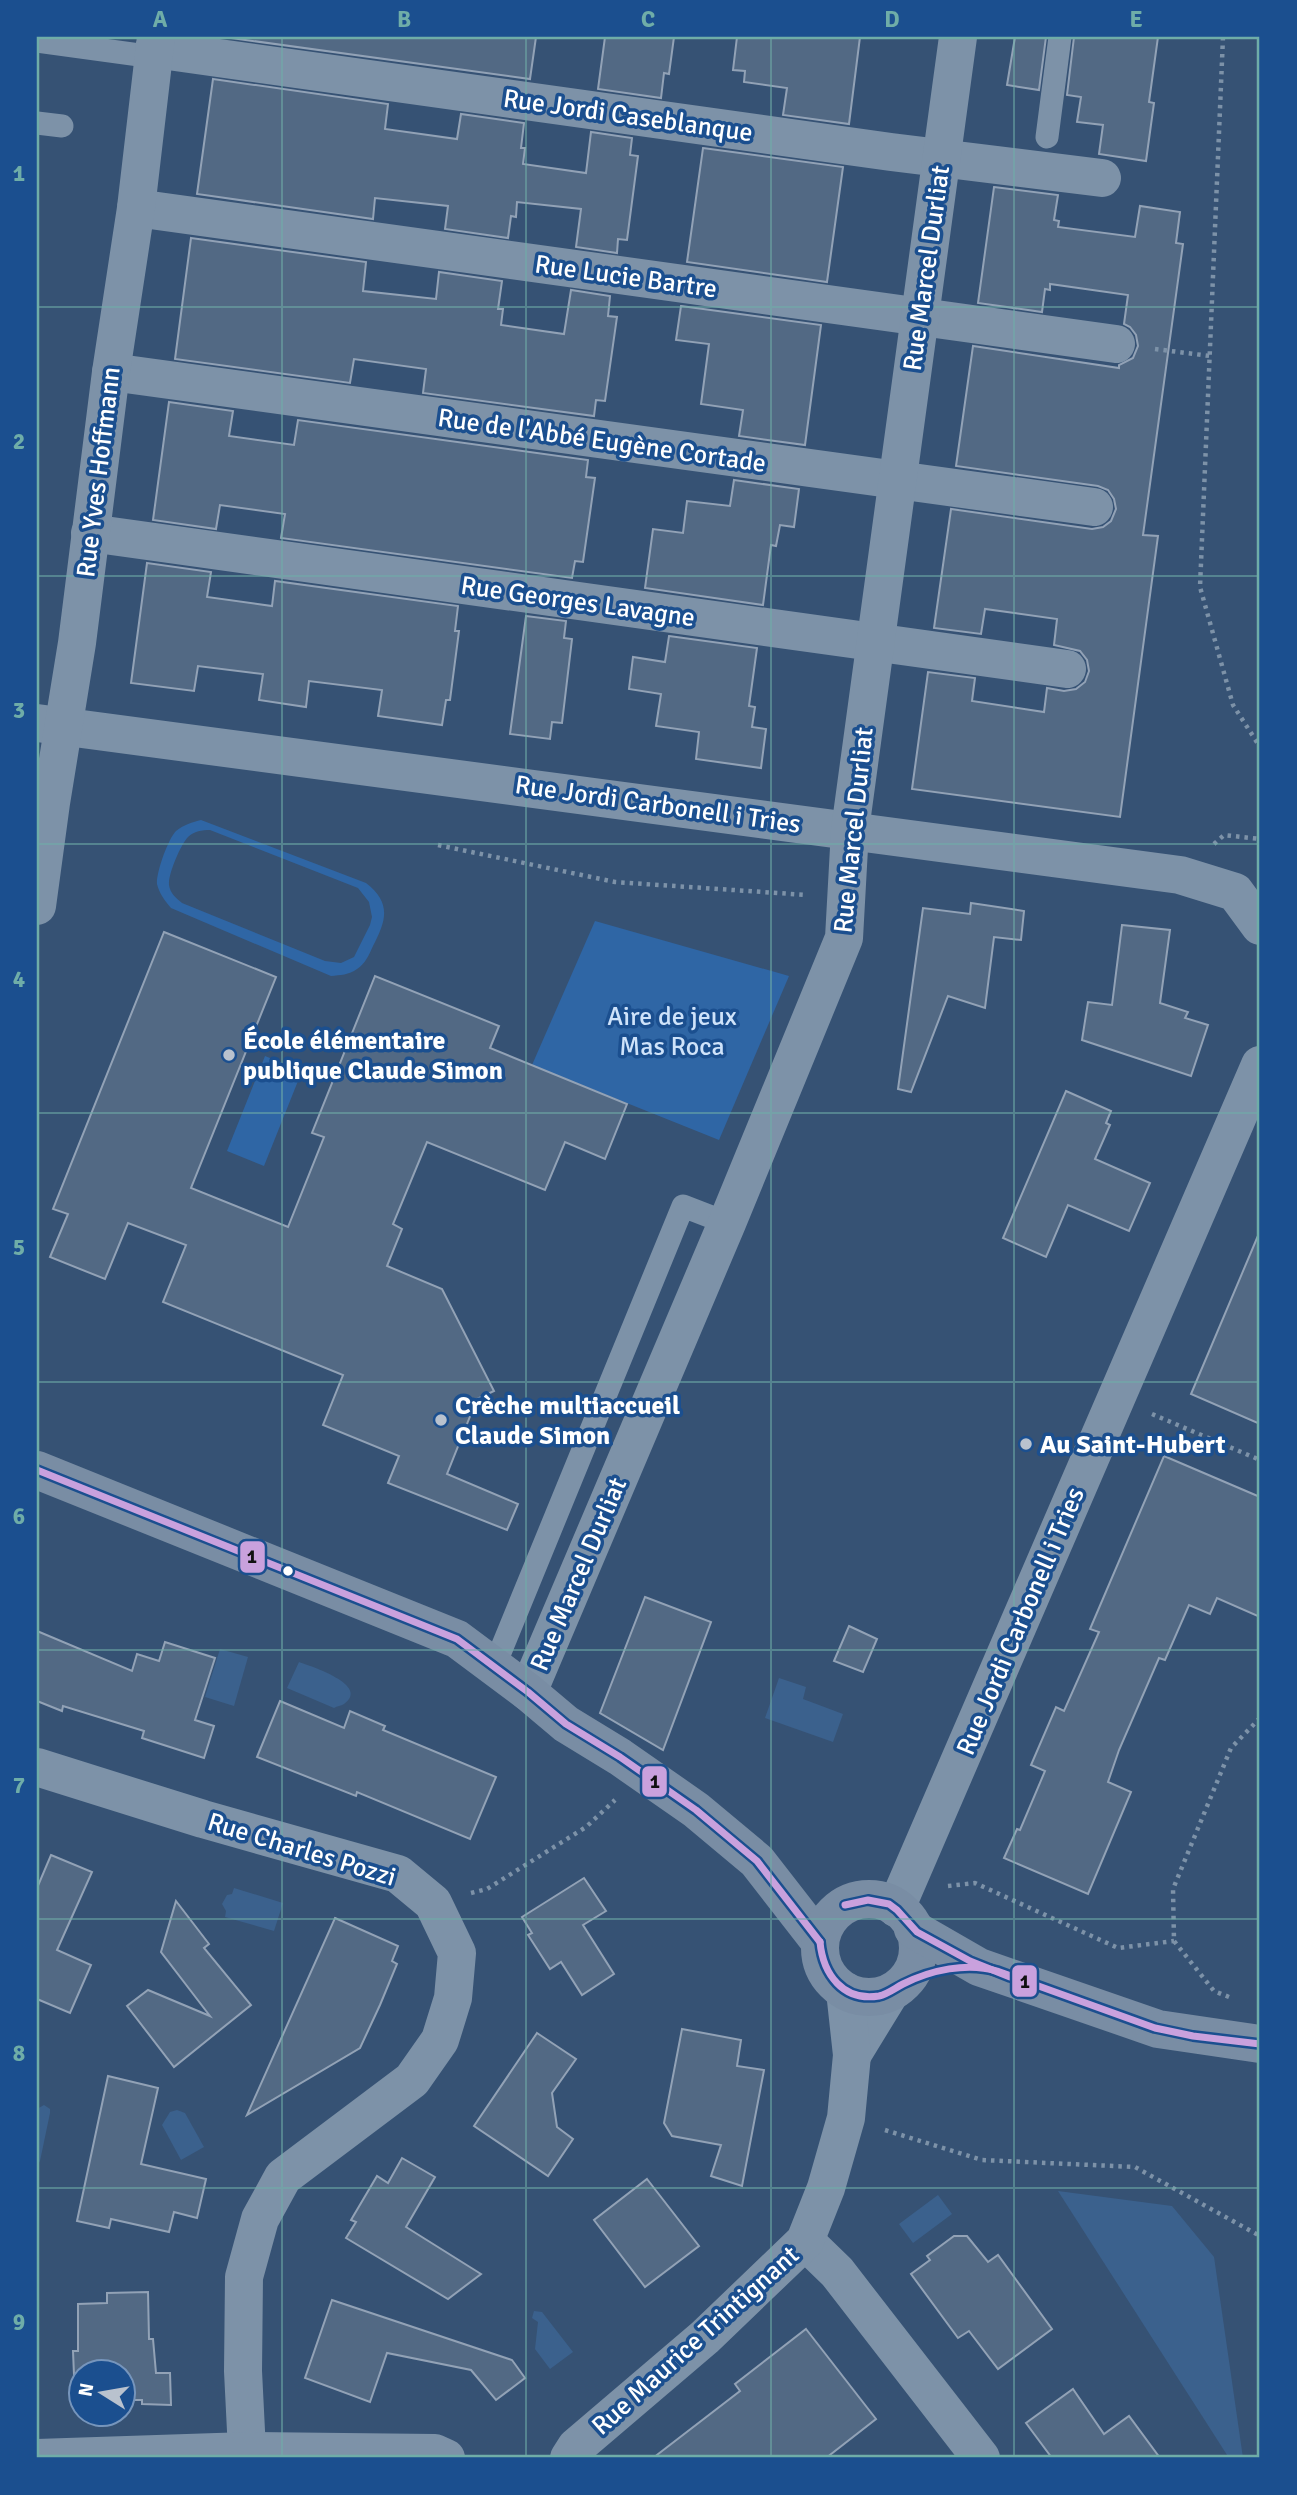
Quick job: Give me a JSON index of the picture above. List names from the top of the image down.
{
  "streets": {
    "street": [
      "Rue Jordi Caseblanque",
      "Rue Marcel Durliat",
      "Rue Lucie Bartre",
      "Rue de l'Abbé Eugène Cortade",
      "Rue Yves Hoffmann",
      "Rue Georges Lavagne",
      "Rue Jordi Carbonell i Tries",
      "Rue Charles Pozzi",
      "Rue Maurice Trintignant"
    ]
  },
  "crossings": [
    ["Rue Jordi Caseblanque", "Rue Marcel Durliat"],
    ["Rue Jordi Caseblanque", "Rue Yves Hoffmann"],
    ["Rue Marcel Durliat", "Rue Lucie Bartre"],
    ["Rue Marcel Durliat", "Rue de l'Abbé Eugène Cortade"],
    ["Rue Marcel Durliat", "Rue Georges Lavagne"],
    ["Rue Marcel Durliat", "Rue Jordi Carbonell i Tries"],
    ["Rue Lucie Bartre", "Rue Yves Hoffmann"],
    ["Rue de l'Abbé Eugène Cortade", "Rue Yves Hoffmann"],
    ["Rue Yves Hoffmann", "Rue Georges Lavagne"],
    ["Rue Yves Hoffmann", "Rue Jordi Carbonell i Tries"],
    ["Rue Jordi Carbonell i Tries", "Rue Maurice Trintignant"]
  ],
  "parks": ["Aire de jeux Mas Roca"],
  "places": ["École élémentaire publique Claude Simon", "Crèche multiaccueil Claude Simon", "Au Saint-Hubert"],
  "lines": ["transit line 1"],
  "north": "left",
  "grid": {
    "columns": [
      "A",
      "B",
      "C",
      "D",
      "E"
    ],
    "rows": [
      "1",
      "2",
      "3",
      "4",
      "5",
      "6",
      "7",
      "8",
      "9"
    ]
  }
}
